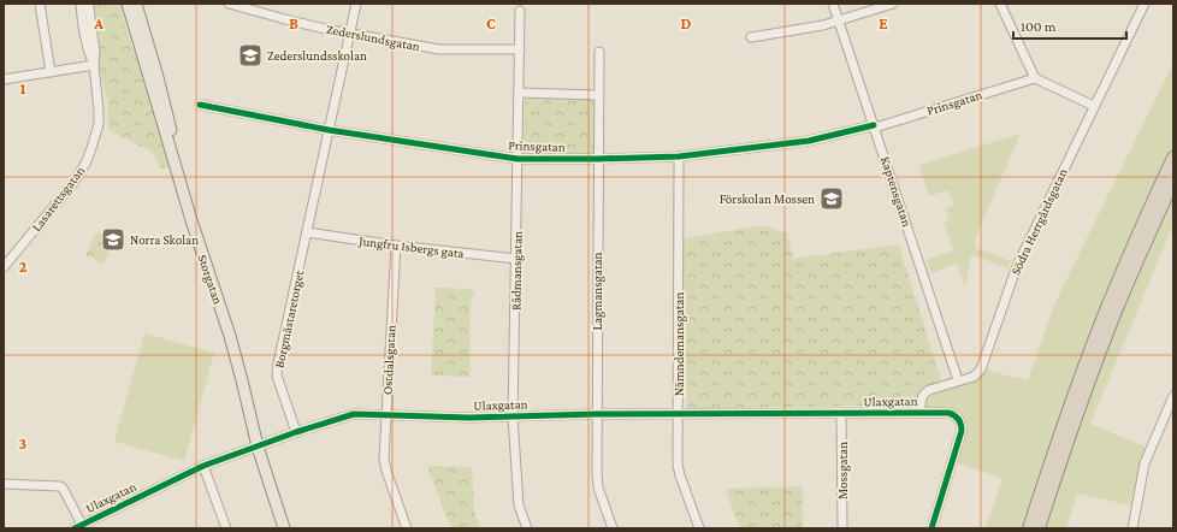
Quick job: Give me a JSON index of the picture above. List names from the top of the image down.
{
  "streets": {
    "main road": ["Storgatan"],
    "street": [
      "Zederslundsgatan",
      "Prinsgatan",
      "Kaptensgatan",
      "Lasarettsgatan",
      "Södra Herrgårdsgatan",
      "Jungfru Isbergs gata",
      "Rådmansgatan",
      "Lagmansgatan",
      "Borgmästaretorget",
      "Nämndemansgatan",
      "Ostdalsgatan",
      "Ulaxgatan",
      "Mossgatan"
    ]
  },
  "crossings": [
    ["Zederslundsgatan", "Rådmansgatan"],
    ["Zederslundsgatan", "Borgmästaretorget"],
    ["Prinsgatan", "Kaptensgatan"],
    ["Prinsgatan", "Rådmansgatan"],
    ["Prinsgatan", "Lagmansgatan"],
    ["Prinsgatan", "Borgmästaretorget"],
    ["Prinsgatan", "Nämndemansgatan"],
    ["Kaptensgatan", "Södra Herrgårdsgatan"],
    ["Södra Herrgårdsgatan", "Ulaxgatan"],
    ["Jungfru Isbergs gata", "Rådmansgatan"],
    ["Jungfru Isbergs gata", "Borgmästaretorget"],
    ["Jungfru Isbergs gata", "Ostdalsgatan"],
    ["Rådmansgatan", "Ulaxgatan"],
    ["Storgatan", "Ulaxgatan"],
    ["Lagmansgatan", "Ulaxgatan"],
    ["Borgmästaretorget", "Ulaxgatan"],
    ["Nämndemansgatan", "Ulaxgatan"],
    ["Ostdalsgatan", "Ulaxgatan"],
    ["Ulaxgatan", "Mossgatan"]
  ],
  "places": {
    "school or university": ["Zederslundsskolan", "Förskolan Mossen", "Norra Skolan"]
  },
  "scale_bar": "100 m",
  "grid": {
    "columns": [
      "A",
      "B",
      "C",
      "D",
      "E"
    ],
    "rows": ["1", "2", "3"]
  }
}
